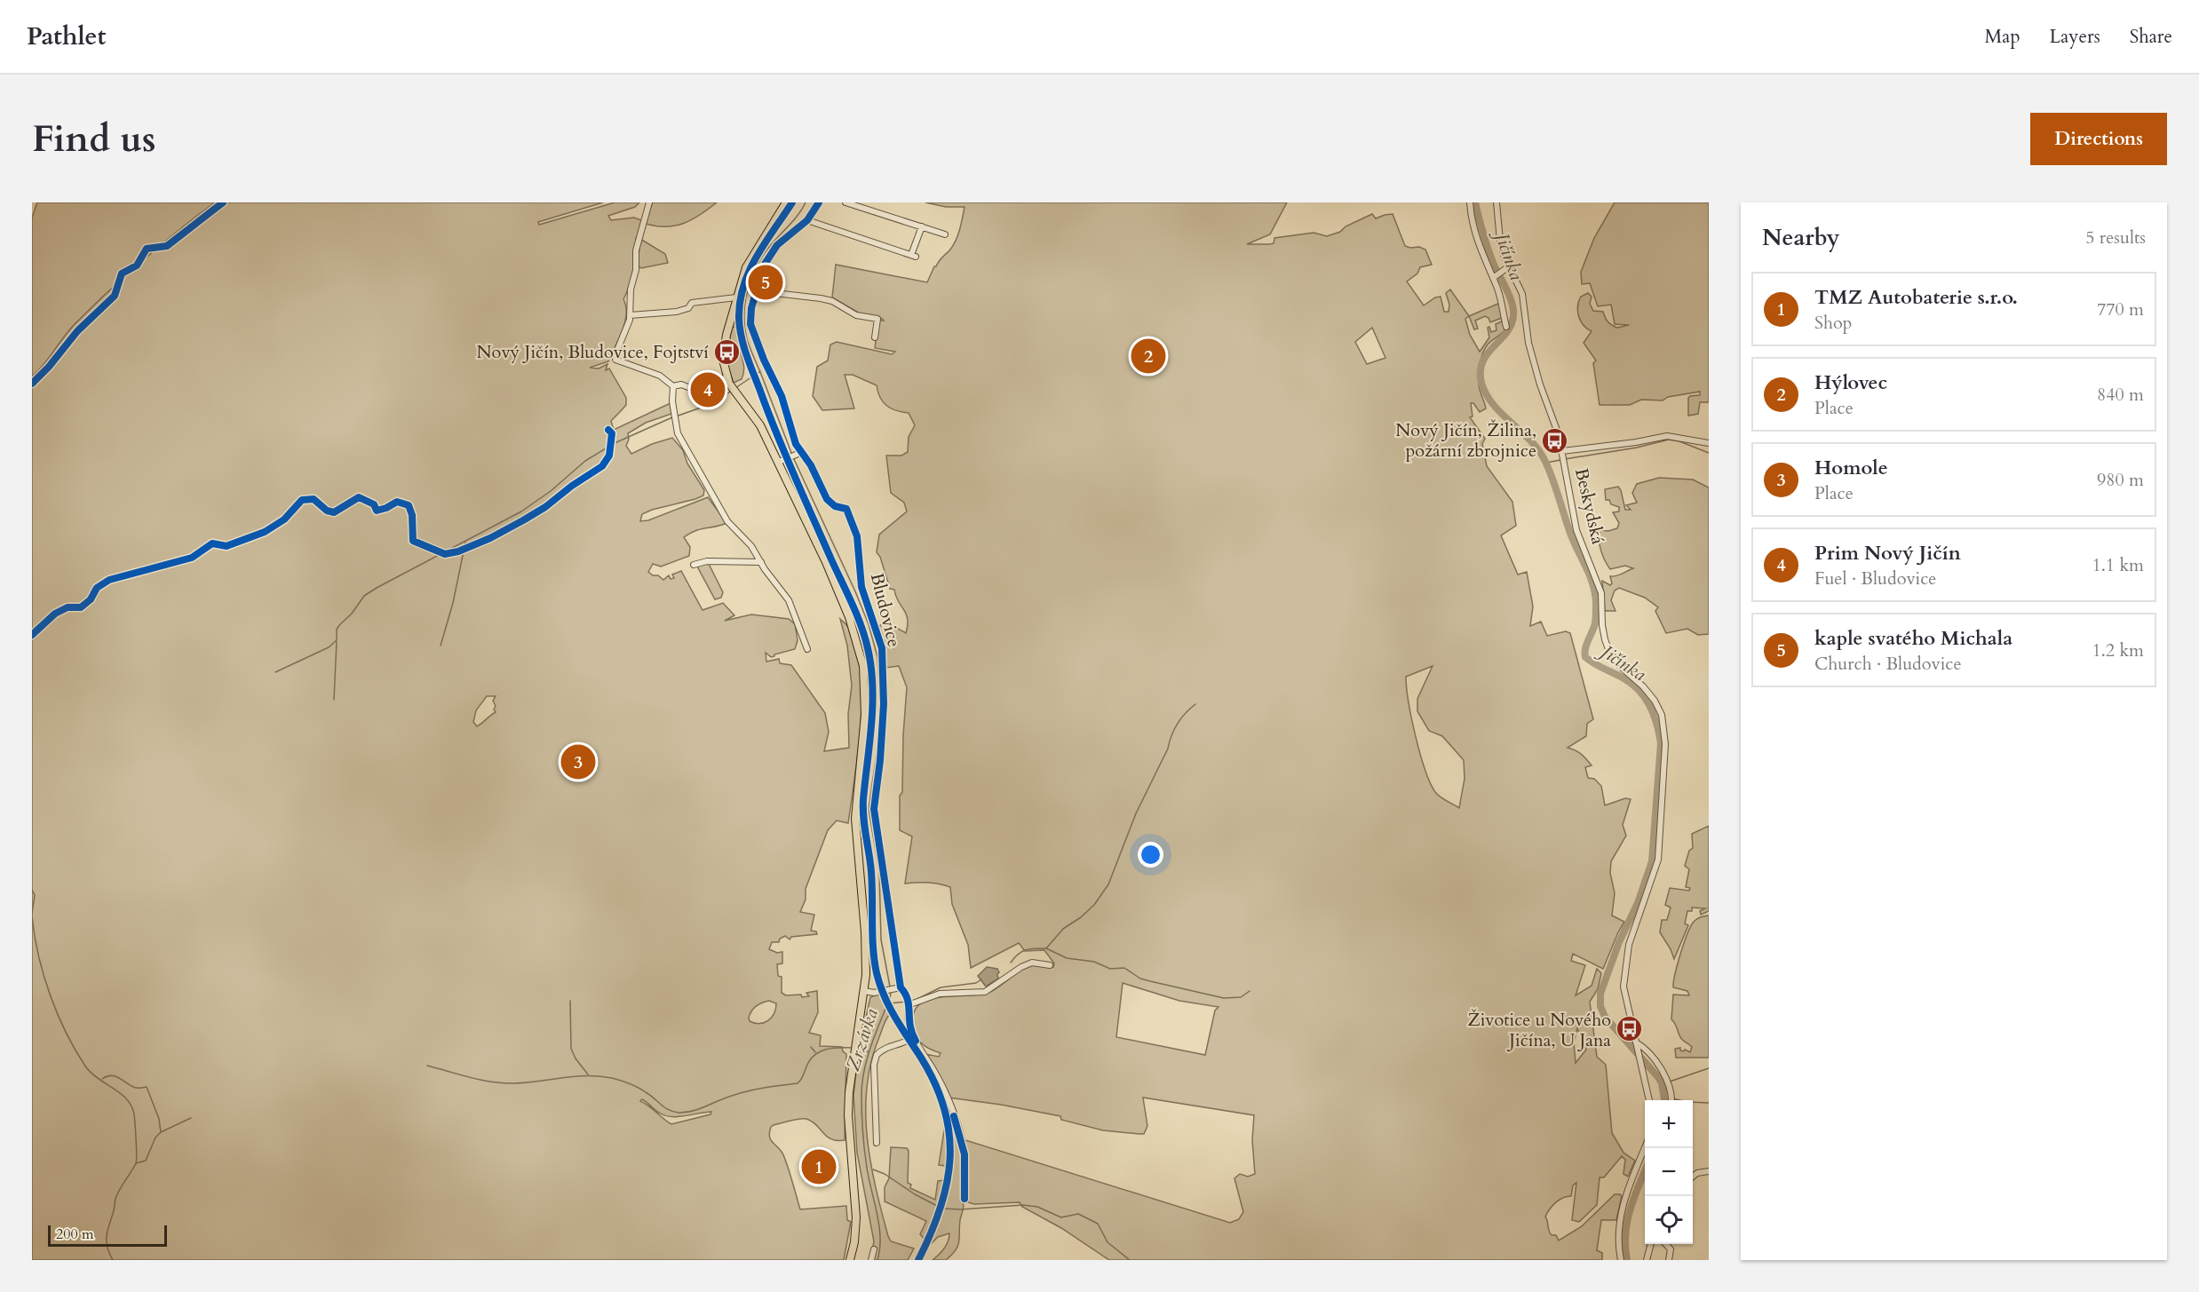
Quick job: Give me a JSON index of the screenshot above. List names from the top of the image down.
{
  "streets": {
    "street": ["Beskydská", "Bludovice"]
  },
  "water": ["Jičínka", "Zrzávka"],
  "places": {
    "bus stop": ["Nový Jičín, Bludovice, Fojtství", "Nový Jičín, Žilina, požární zbrojnice", "Životice u Nového Jičína, U Jana"]
  },
  "scale_bar": "200 m",
  "page": {
    "header": "Pathlet",
    "nav": ["Map", "Layers", "Share"],
    "buttons": "Directions",
    "title": "Find us",
    "heading": ["Nearby", "5 results"],
    "pins": [
      "5",
      "2",
      "4",
      "3",
      "1"
    ],
    "list": [
      {
        "mark": "1",
        "name": "TMZ Autobaterie s.r.o.",
        "note": "Shop",
        "value": "770 m"
      },
      {
        "mark": "2",
        "name": "Hýlovec",
        "note": "Place",
        "value": "840 m"
      },
      {
        "mark": "3",
        "name": "Homole",
        "note": "Place",
        "value": "980 m"
      },
      {
        "mark": "4",
        "name": "Prim Nový Jičín",
        "note": "Fuel · Bludovice",
        "value": "1.1 km"
      },
      {
        "mark": "5",
        "name": "kaple svatého Michala",
        "note": "Church · Bludovice",
        "value": "1.2 km"
      }
    ],
    "map_buttons": ["+", "−"],
    "scale": "200 m"
  }
}
